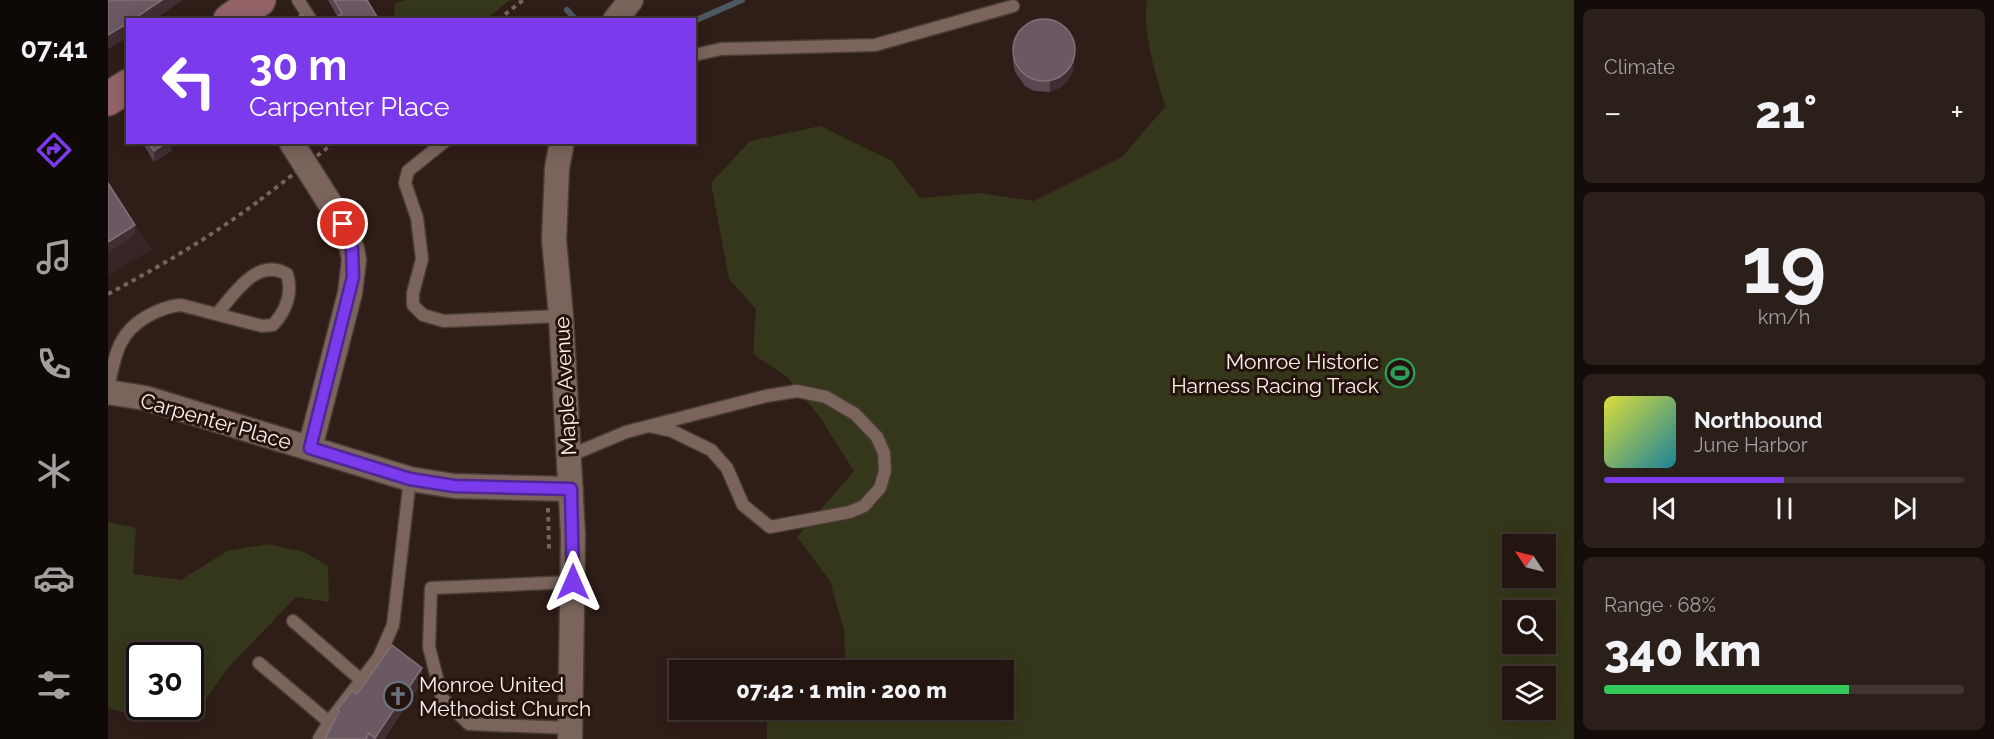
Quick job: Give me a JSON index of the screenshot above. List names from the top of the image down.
{
  "streets": {
    "street": ["Maple Avenue", "Carpenter Place"]
  },
  "crossings": [
    ["Maple Avenue", "Carpenter Place"]
  ],
  "places": {
    "sports": ["Monroe Historic Harness Racing Track"],
    "church": ["Monroe United Methodist Church"]
  },
  "north": "top left",
  "page": {
    "tabs": "07:41",
    "tile": [
      "Climate",
      ["19", "km/h"],
      ["Range · 68%", "340 km"]
    ],
    "turn": ["30 m", "Carpenter Place"],
    "heat": ["−", "21°", "+"],
    "song": ["Northbound", "June Harbor"],
    "limit": "30",
    "trip": "07:42 · 1 min · 200 m"
  }
}
